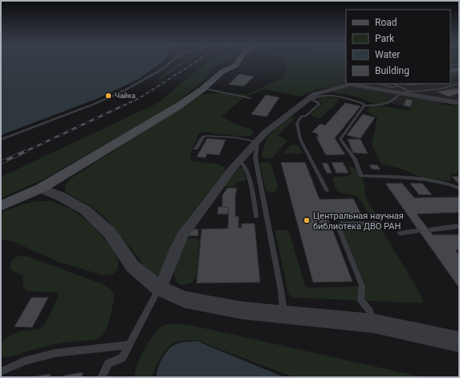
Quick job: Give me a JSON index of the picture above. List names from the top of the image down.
{
  "places": ["Чайка", "Центральная научная библиотека ДВО РАН"],
  "legend": [
    "Road",
    "Park",
    "Water",
    "Building"
  ]
}
